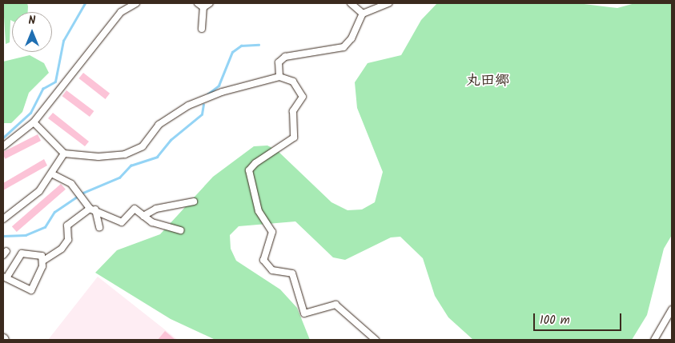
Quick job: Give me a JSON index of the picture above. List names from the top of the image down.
{
  "districts": ["丸田郷"],
  "scale_bar": "100 m",
  "north": "top"
}
